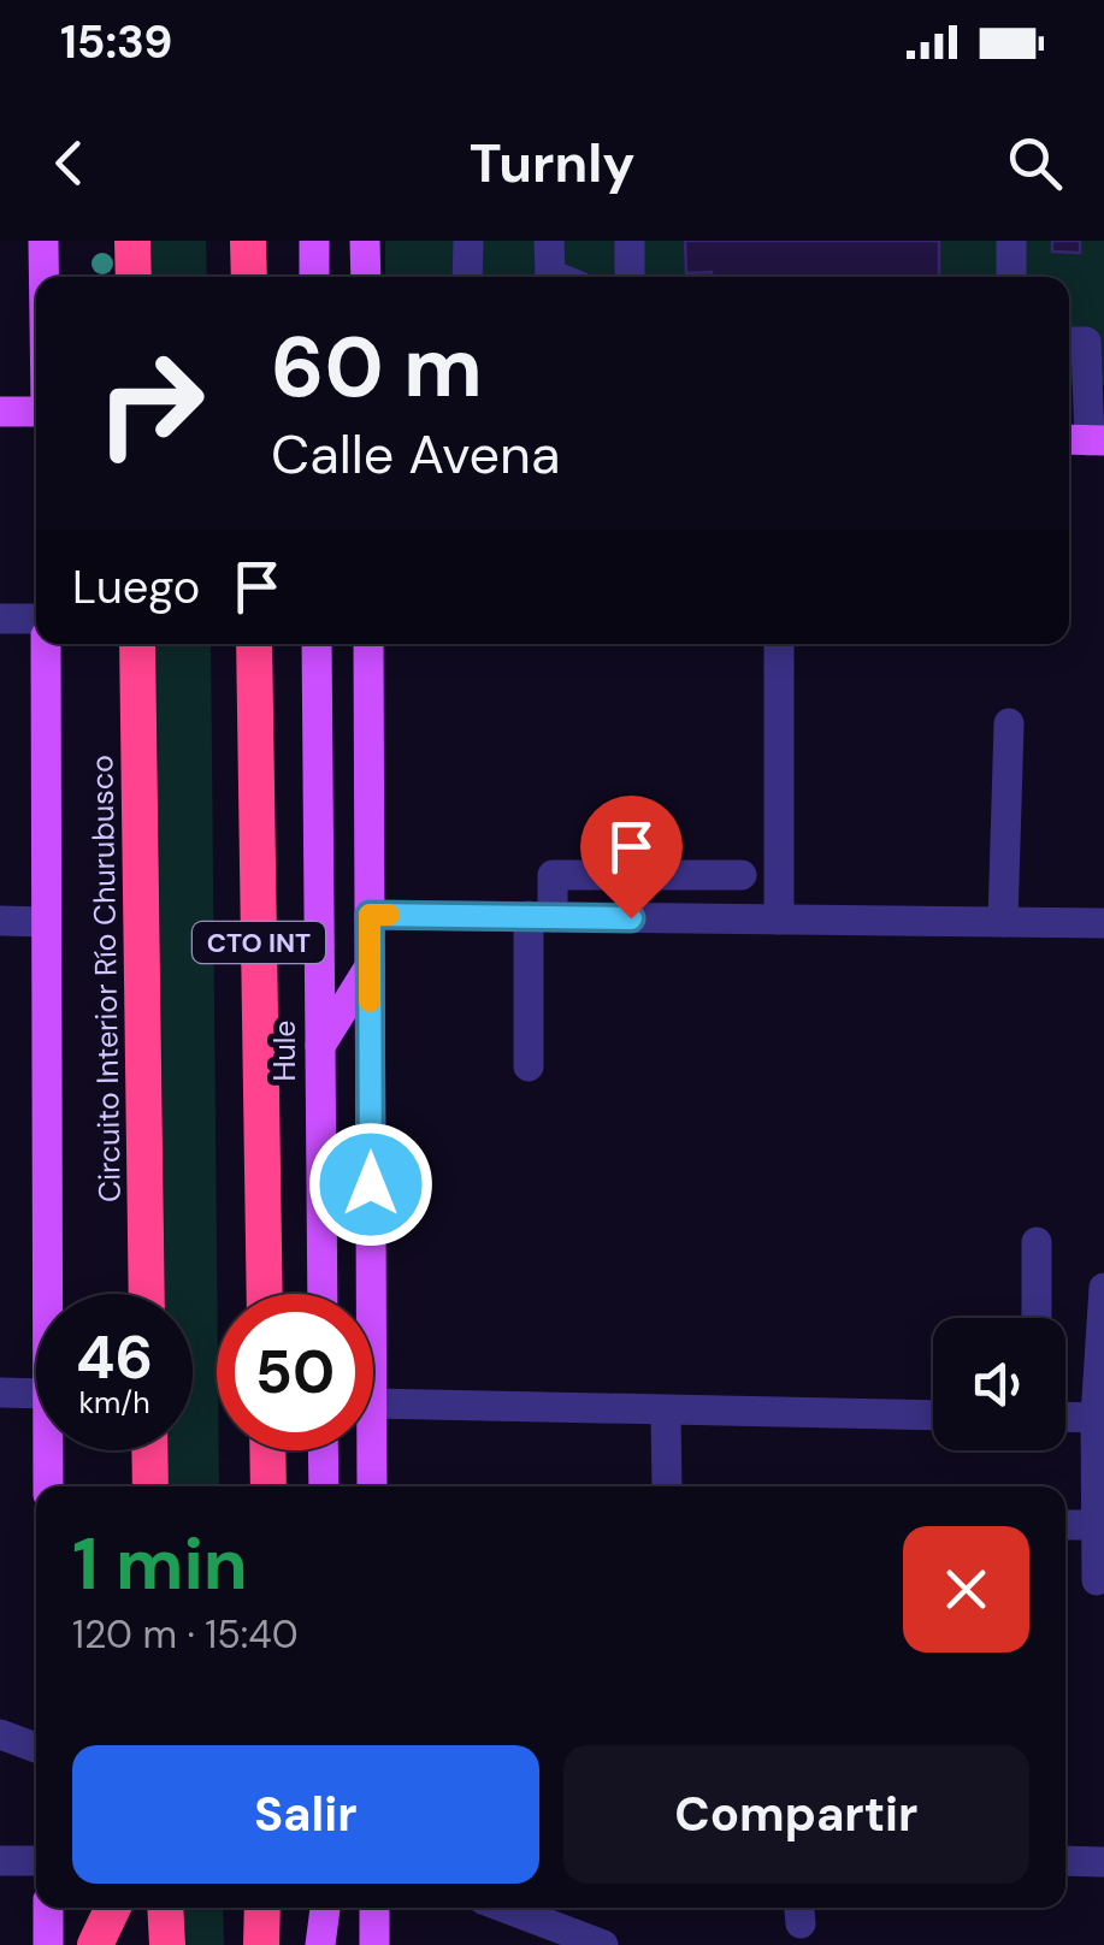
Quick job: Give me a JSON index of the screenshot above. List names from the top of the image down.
{
  "streets": {
    "highway": ["CTO INT", "Circuito Interior Río Churubusco"],
    "main road": ["Hule"]
  },
  "page": {
    "status": "15:39",
    "header": "Turnly",
    "turn": ["60 m", "Calle Avena"],
    "then": "Luego",
    "speed": "46 km/h",
    "limit": "50",
    "heading": ["1 min", "120 m · 15:40"],
    "buttons": ["Salir", "Compartir"]
  }
}
